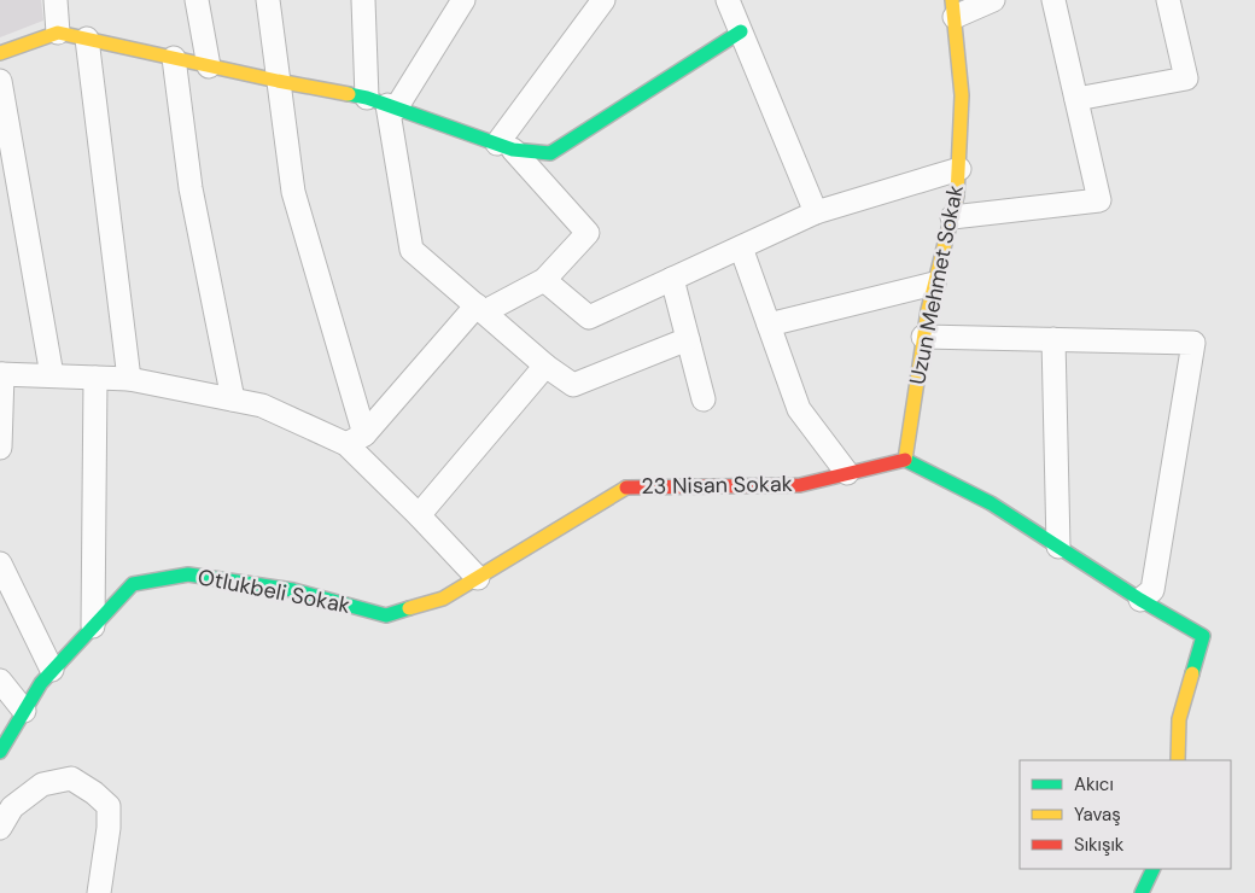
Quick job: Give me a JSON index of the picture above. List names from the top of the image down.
{
  "streets": {
    "street": ["Uzun Mehmet Sokak", "23 Nisan Sokak", "Otlukbeli Sokak"]
  },
  "crossings": [
    ["Uzun Mehmet Sokak", "23 Nisan Sokak"],
    ["23 Nisan Sokak", "Otlukbeli Sokak"]
  ],
  "legend": ["Akıcı", "Yavaş", "Sıkışık"]
}
